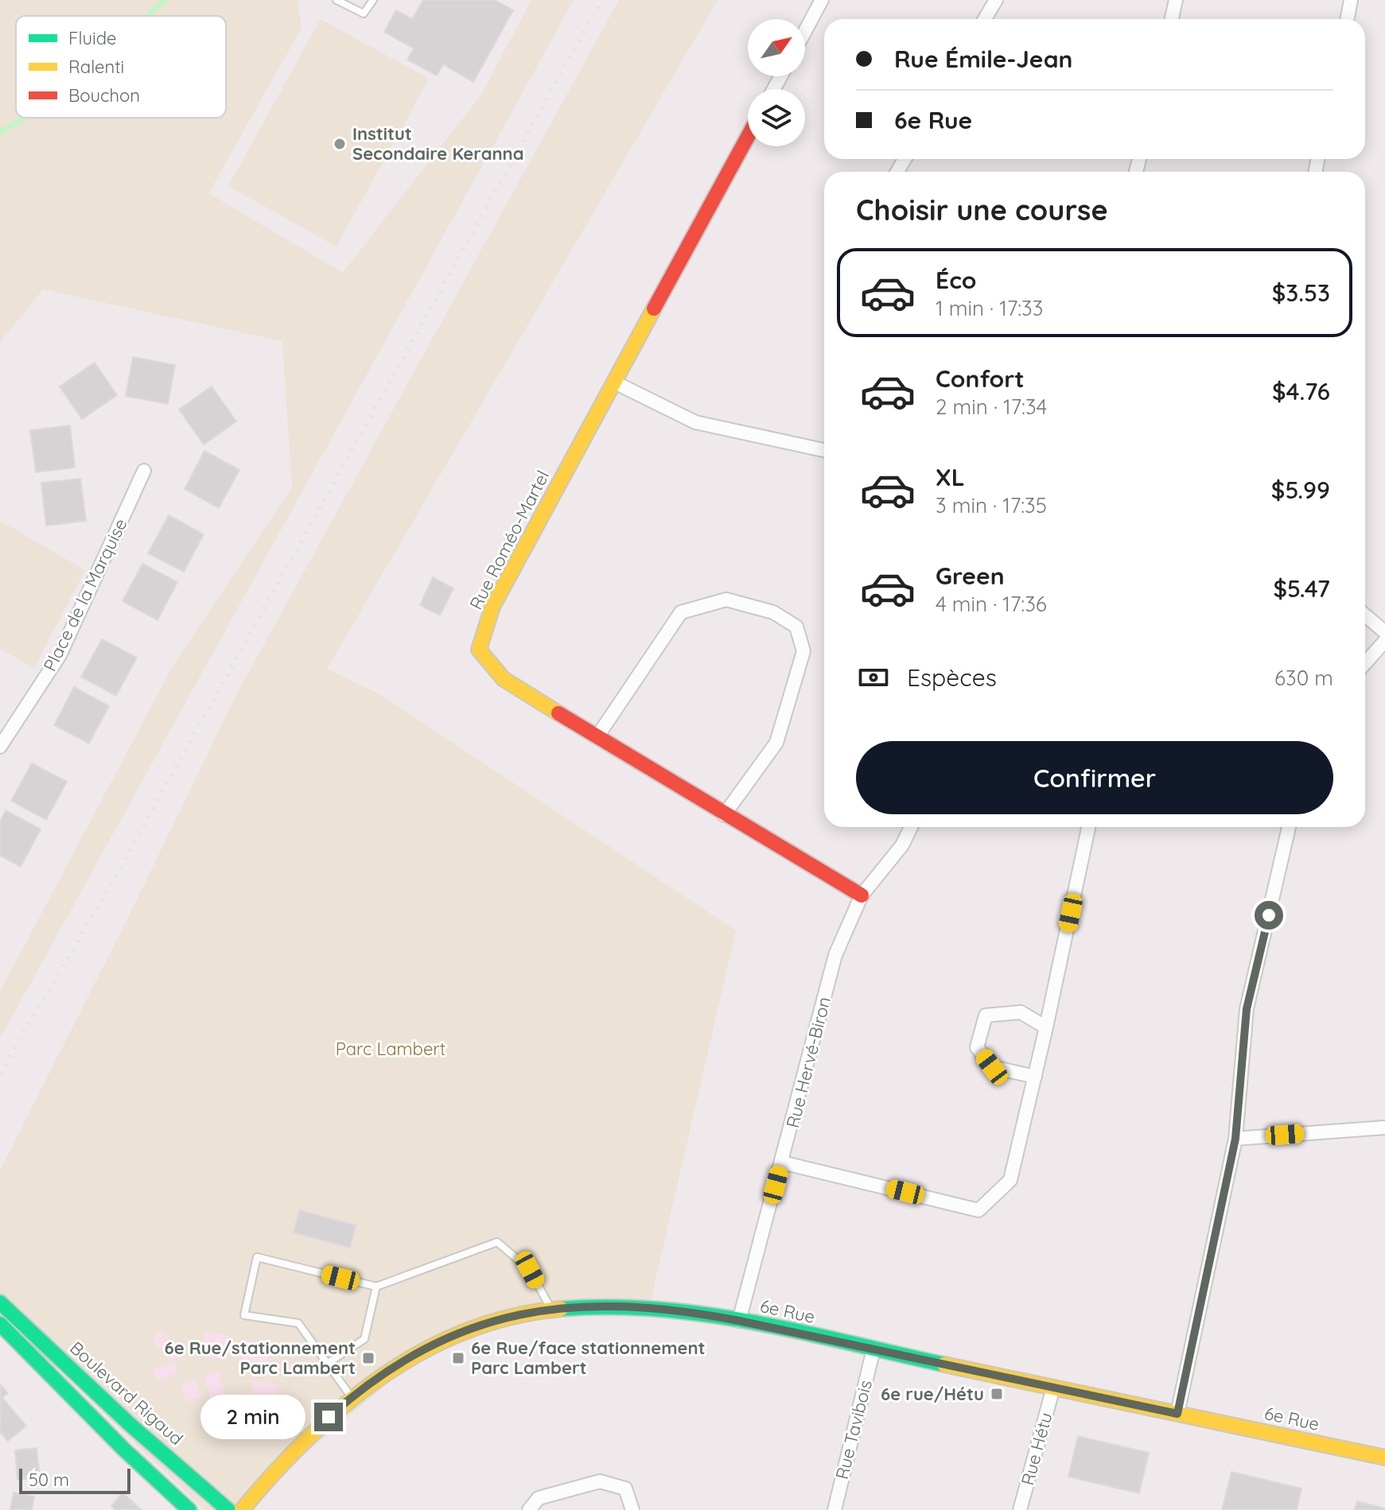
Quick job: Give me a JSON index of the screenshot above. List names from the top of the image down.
{
  "streets": {
    "street": [
      "Rue Roméo-Martel",
      "Place de la Marquise",
      "Rue Hervé-Biron",
      "6e Rue",
      "Boulevard Rigaud",
      "Rue Tavibois",
      "Rue Hétu"
    ]
  },
  "crossings": [
    ["Rue Roméo-Martel", "Rue Hervé-Biron"],
    ["Rue Hervé-Biron", "6e Rue"],
    ["6e Rue", "Rue Tavibois"],
    ["6e Rue", "Rue Hétu"]
  ],
  "parks": ["Parc Lambert"],
  "places": {
    "other": ["Institut Secondaire Keranna"],
    "transit": ["6e Rue/stationnement Parc Lambert", "6e Rue/face stationnement Parc Lambert", "6e rue/Hétu"]
  },
  "legend": ["Fluide", "Ralenti", "Bouchon"],
  "scale_bar": "50 m",
  "north": "top right",
  "page": {
    "banner": ["Rue Émile-Jean", "6e Rue"],
    "heading": "Choisir une course",
    "list": [
      {
        "name": "Éco",
        "note": "1 min · 17:33",
        "value": "$3.53"
      },
      {
        "name": "Confort",
        "note": "2 min · 17:34",
        "value": "$4.76"
      },
      {
        "name": "XL",
        "note": "3 min · 17:35",
        "value": "$5.99"
      },
      {
        "name": "Green",
        "note": "4 min · 17:36",
        "value": "$5.47"
      }
    ],
    "pay": ["Espèces", "630 m"],
    "buttons": "Confirmer",
    "bubble": "2 min",
    "scale": "50 m"
  }
}
